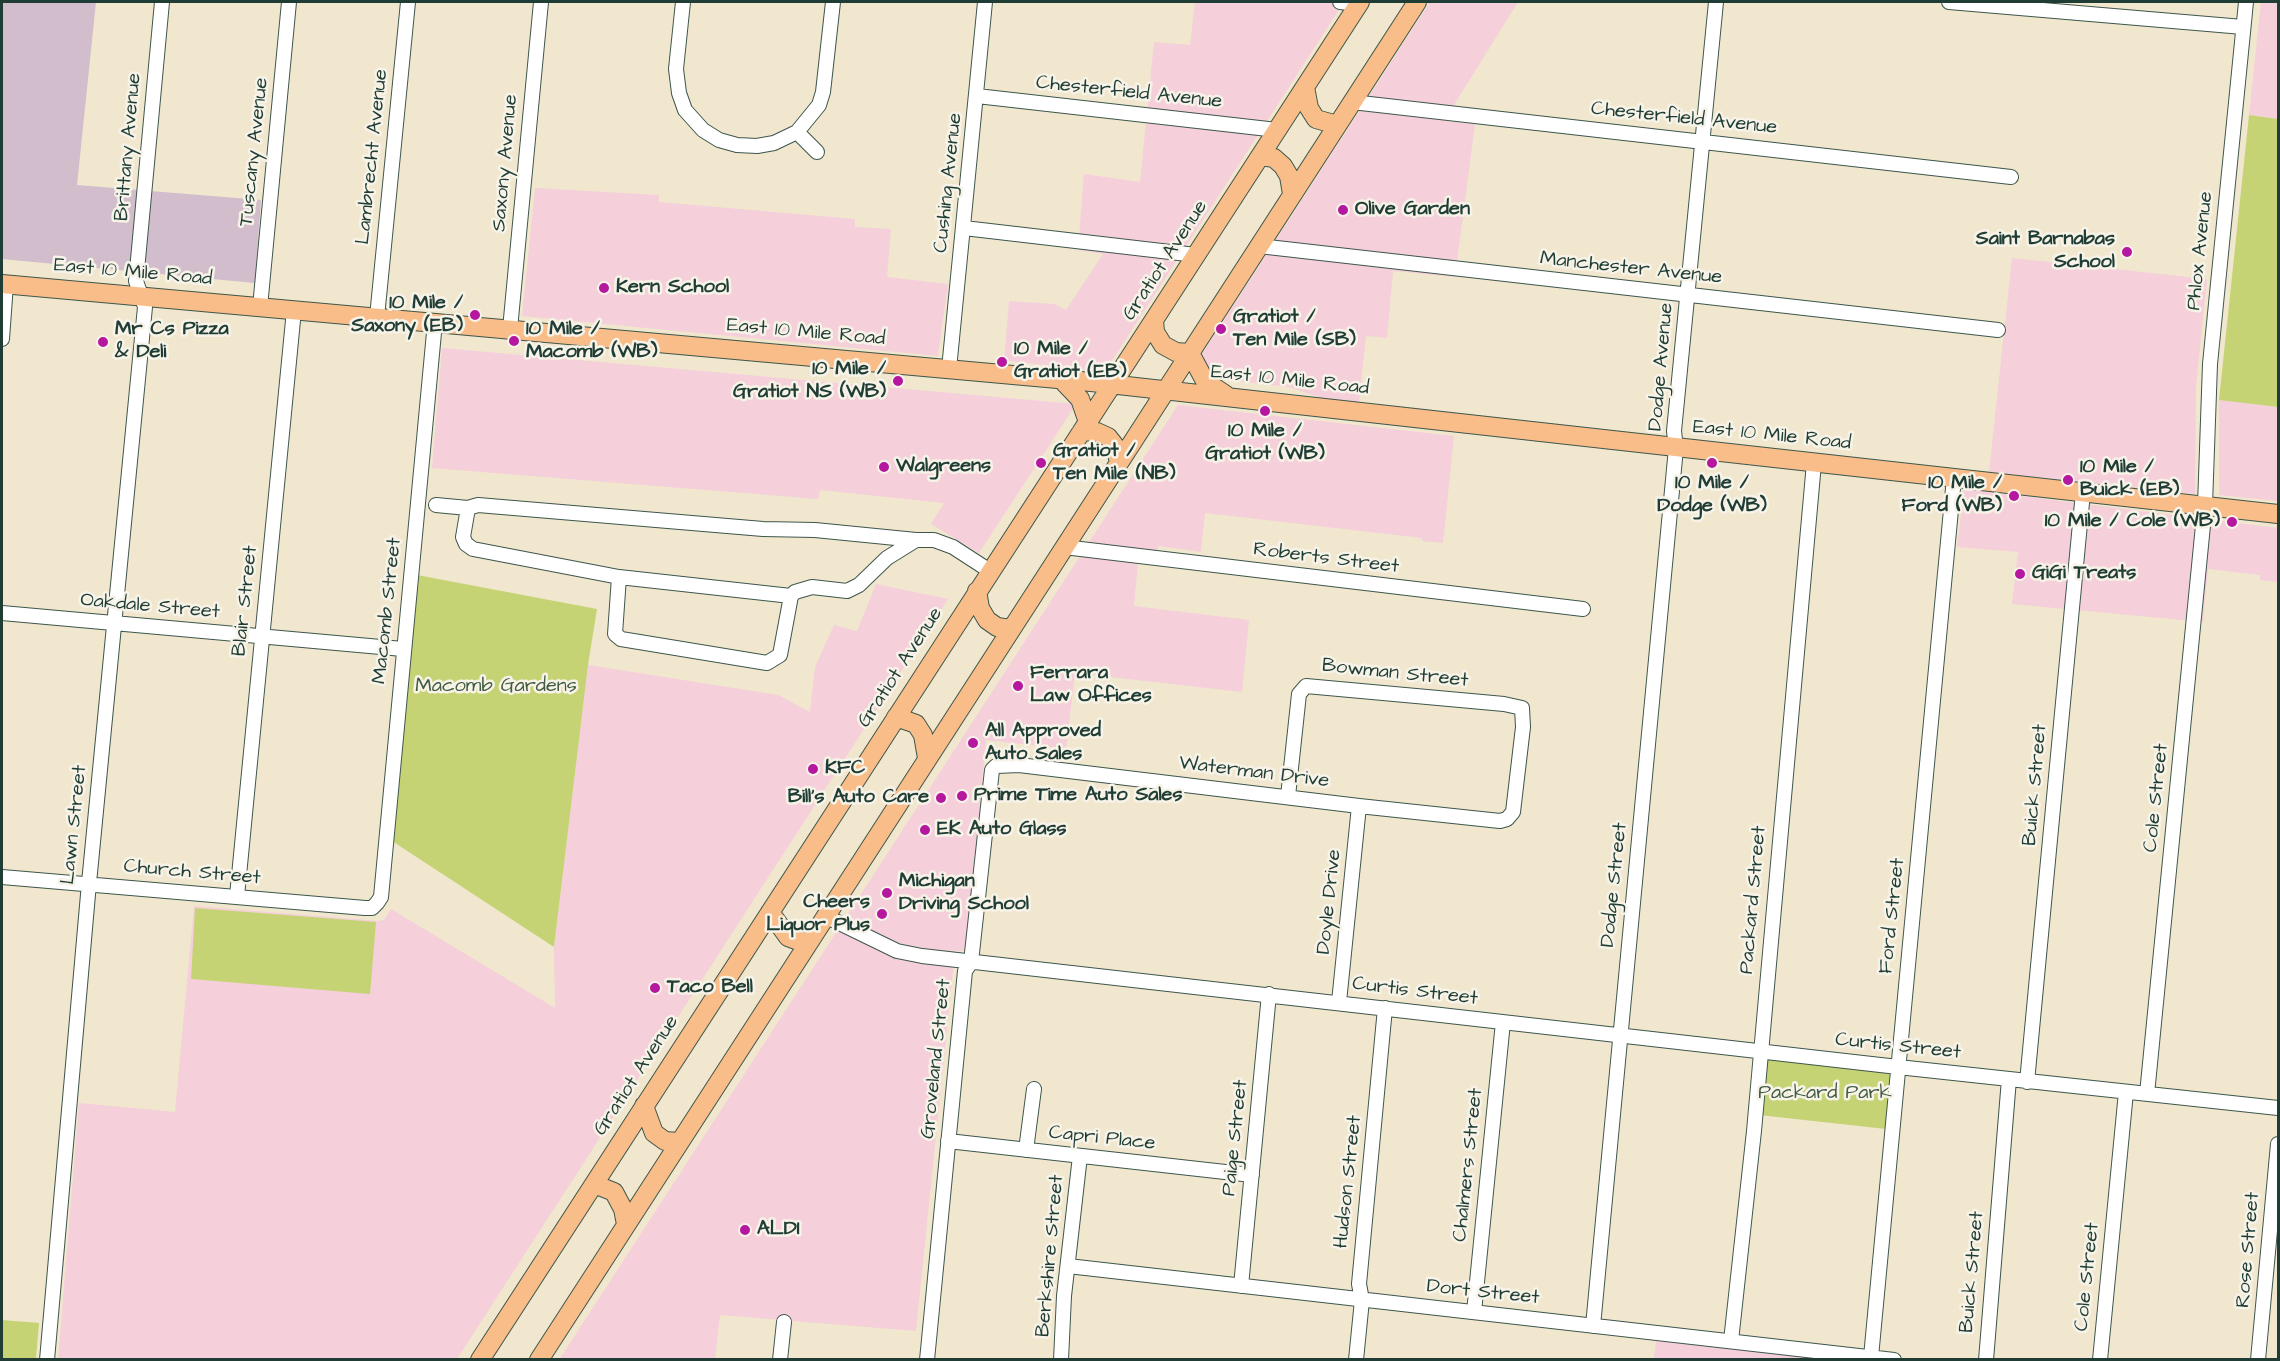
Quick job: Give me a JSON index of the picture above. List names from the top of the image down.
{
  "streets": {
    "main road": ["Gratiot Avenue", "East 10 Mile Road"],
    "street": [
      "Chesterfield Avenue",
      "Brittany Avenue",
      "Tuscany Avenue",
      "Lambrecht Avenue",
      "Saxony Avenue",
      "Cushing Avenue",
      "Phlox Avenue",
      "Manchester Avenue",
      "Dodge Avenue",
      "Roberts Street",
      "Blair Street",
      "Oakdale Street",
      "Macomb Street",
      "Bowman Street",
      "Waterman Drive",
      "Buick Street",
      "Cole Street",
      "Lawn Street",
      "Church Street",
      "Dodge Street",
      "Packard Street",
      "Doyle Drive",
      "Ford Street",
      "Curtis Street",
      "Groveland Street",
      "Paige Street",
      "Capri Place",
      "Chalmers Street",
      "Hudson Street",
      "Rose Street",
      "Berkshire Street",
      "Dort Street"
    ]
  },
  "crossings": [
    ["Chesterfield Avenue", "Cushing Avenue"],
    ["Chesterfield Avenue", "Gratiot Avenue"],
    ["Chesterfield Avenue", "Dodge Avenue"],
    ["Brittany Avenue", "East 10 Mile Road"],
    ["Brittany Avenue", "Lawn Street"],
    ["Tuscany Avenue", "East 10 Mile Road"],
    ["Lambrecht Avenue", "East 10 Mile Road"],
    ["Saxony Avenue", "East 10 Mile Road"],
    ["Cushing Avenue", "East 10 Mile Road"],
    ["Phlox Avenue", "East 10 Mile Road"],
    ["Phlox Avenue", "Cole Street"],
    ["Gratiot Avenue", "East 10 Mile Road"],
    ["Manchester Avenue", "Dodge Avenue"],
    ["East 10 Mile Road", "Dodge Avenue"],
    ["East 10 Mile Road", "Blair Street"],
    ["East 10 Mile Road", "Macomb Street"],
    ["East 10 Mile Road", "Buick Street"],
    ["East 10 Mile Road", "Cole Street"],
    ["East 10 Mile Road", "Lawn Street"],
    ["East 10 Mile Road", "Dodge Street"],
    ["East 10 Mile Road", "Packard Street"],
    ["East 10 Mile Road", "Ford Street"],
    ["Dodge Avenue", "Dodge Street"],
    ["Blair Street", "Oakdale Street"],
    ["Blair Street", "Church Street"],
    ["Oakdale Street", "Macomb Street"],
    ["Oakdale Street", "Lawn Street"],
    ["Macomb Street", "Church Street"],
    ["Bowman Street", "Waterman Drive"],
    ["Waterman Drive", "Doyle Drive"],
    ["Waterman Drive", "Groveland Street"],
    ["Buick Street", "Curtis Street"],
    ["Cole Street", "Curtis Street"],
    ["Lawn Street", "Church Street"],
    ["Dodge Street", "Curtis Street"],
    ["Dodge Street", "Dort Street"],
    ["Packard Street", "Curtis Street"],
    ["Packard Street", "Dort Street"],
    ["Doyle Drive", "Curtis Street"],
    ["Ford Street", "Curtis Street"],
    ["Ford Street", "Dort Street"],
    ["Curtis Street", "Groveland Street"],
    ["Curtis Street", "Paige Street"],
    ["Curtis Street", "Chalmers Street"],
    ["Curtis Street", "Hudson Street"],
    ["Groveland Street", "Capri Place"],
    ["Paige Street", "Capri Place"],
    ["Paige Street", "Dort Street"],
    ["Capri Place", "Berkshire Street"],
    ["Chalmers Street", "Dort Street"],
    ["Hudson Street", "Dort Street"],
    ["Berkshire Street", "Dort Street"]
  ],
  "parks": ["Macomb Gardens", "Packard Park"],
  "places": [
    "Olive Garden",
    "Saint Barnabas School",
    "Kern School",
    "10 Mile / Saxony (EB)",
    "Gratiot / Ten Mile (SB)",
    "10 Mile / Macomb (WB)",
    "Mr Cs Pizza & Deli",
    "10 Mile / Gratiot (EB)",
    "10 Mile / Gratiot NS (WB)",
    "10 Mile / Gratiot (WB)",
    "Gratiot / Ten Mile (NB)",
    "10 Mile / Dodge (WB)",
    "Walgreens",
    "10 Mile / Buick (EB)",
    "10 Mile / Ford (WB)",
    "10 Mile / Cole (WB)",
    "GiGi Treats",
    "Ferrara Law Offices",
    "All Approved Auto Sales",
    "KFC",
    "Prime Time Auto Sales",
    "Bill's Auto Care",
    "EK Auto Glass",
    "Michigan Driving School",
    "Cheers Liquor Plus",
    "Taco Bell",
    "ALDI"
  ]
}
